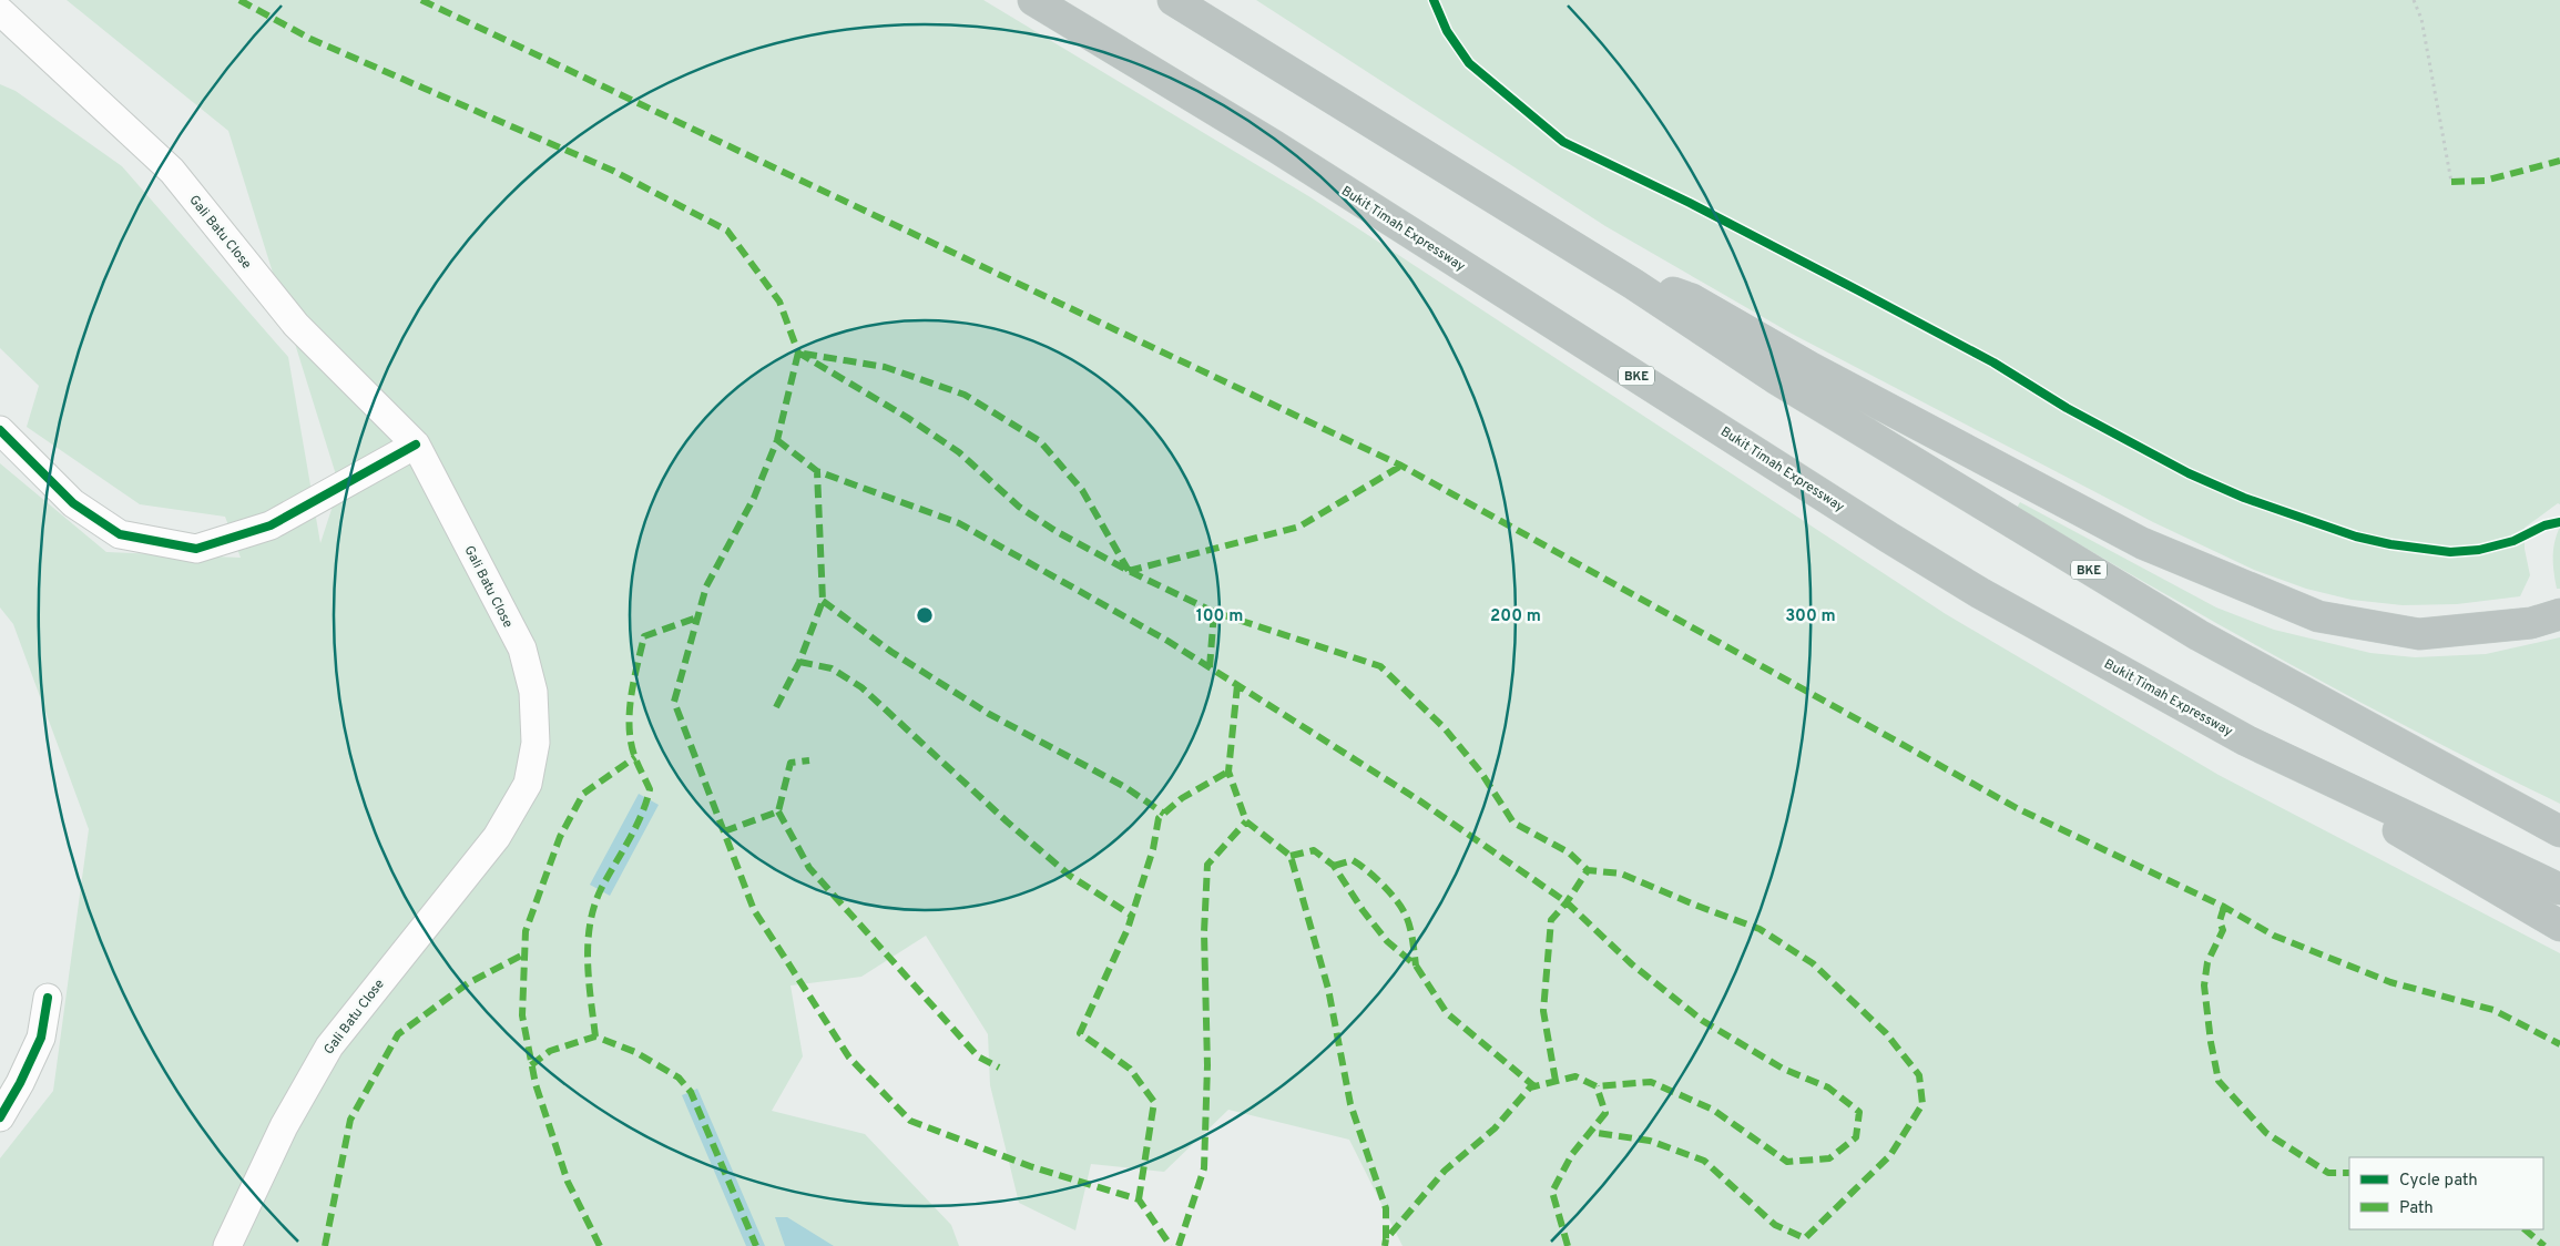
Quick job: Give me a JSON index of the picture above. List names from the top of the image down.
{
  "streets": {
    "highway": ["Bukit Timah Expressway", "BKE"],
    "street": ["Gali Batu Close"]
  },
  "legend": ["Cycle path", "Path"],
  "rings": ["100 m", "200 m", "300 m"]
}
